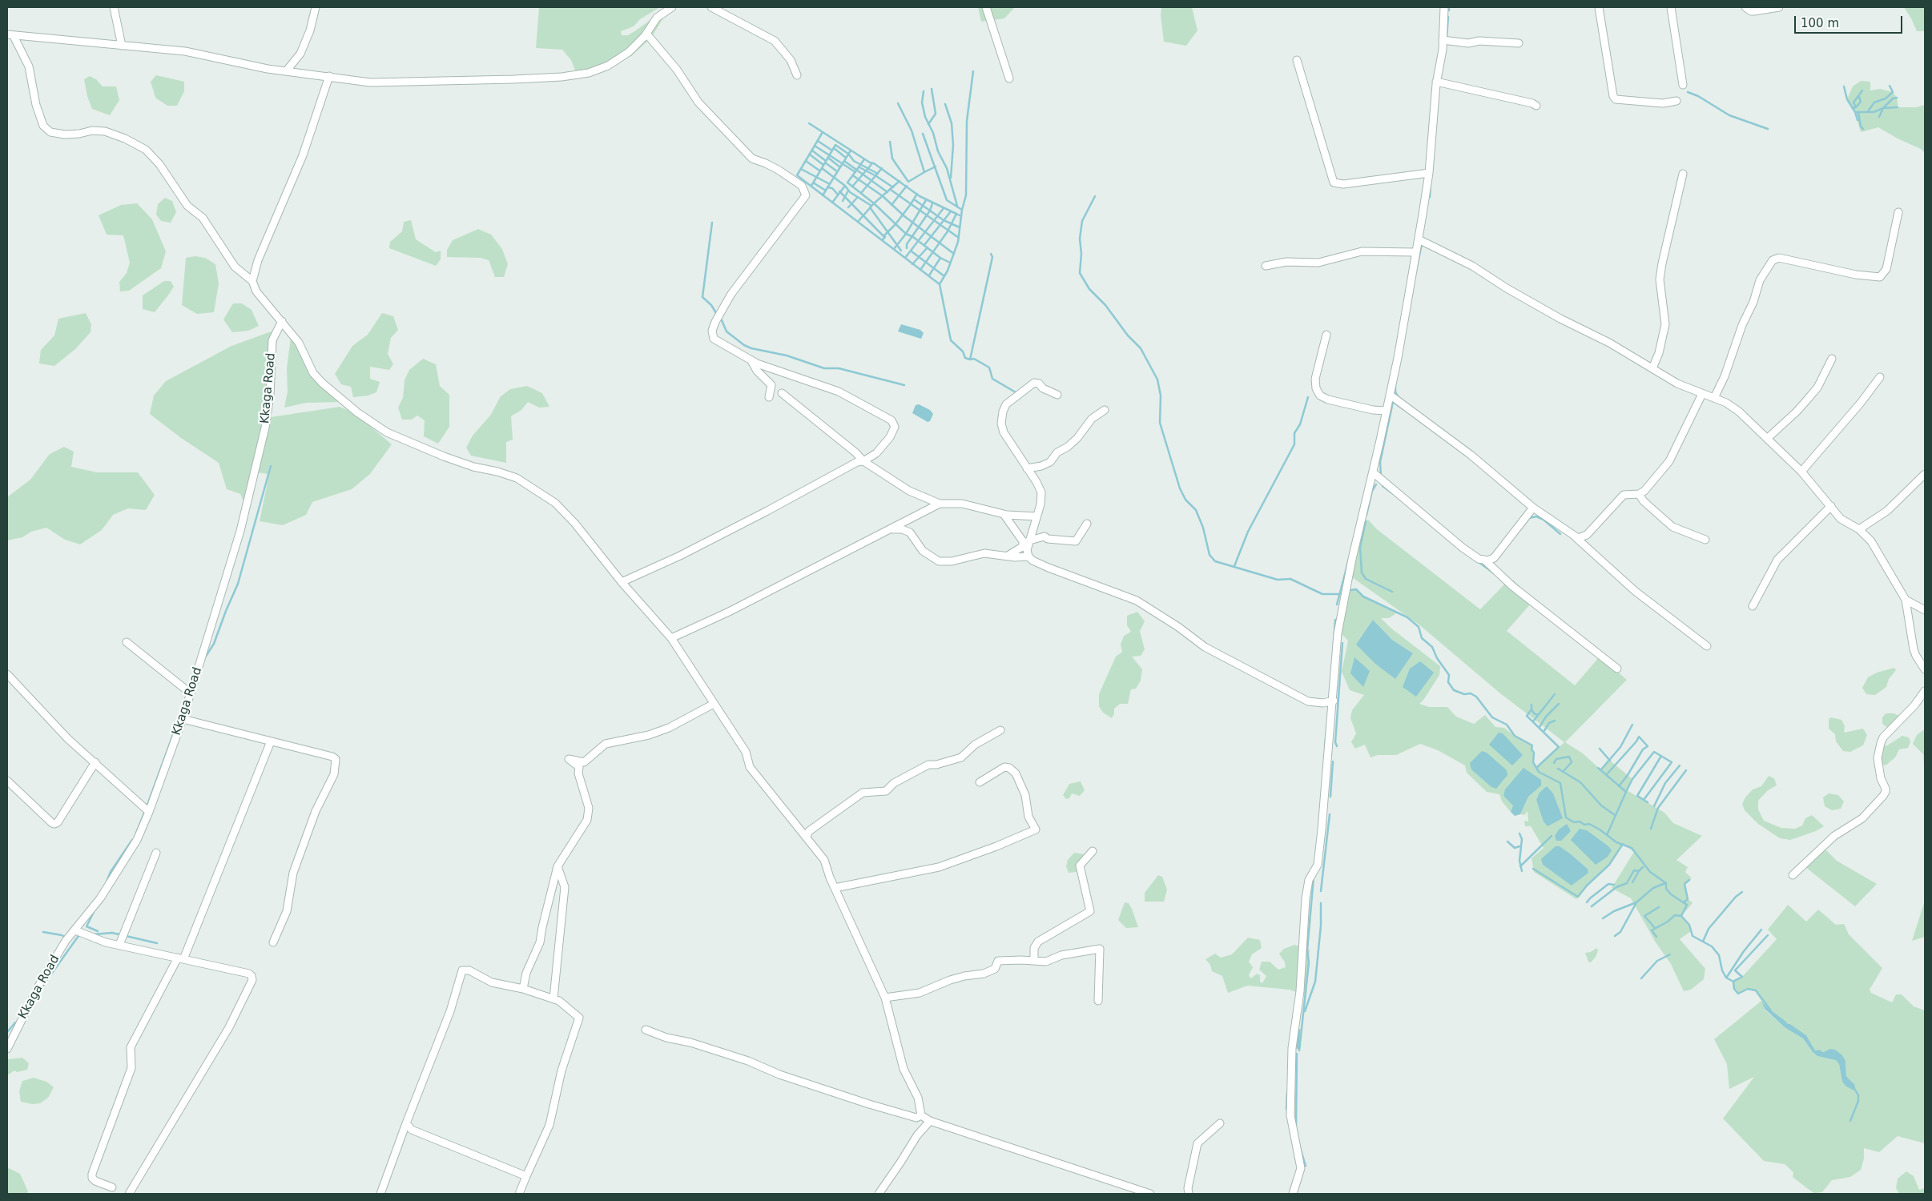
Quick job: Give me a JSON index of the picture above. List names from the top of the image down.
{
  "streets": {
    "street": ["Kkaga Road"]
  },
  "scale_bar": "100 m"
}
